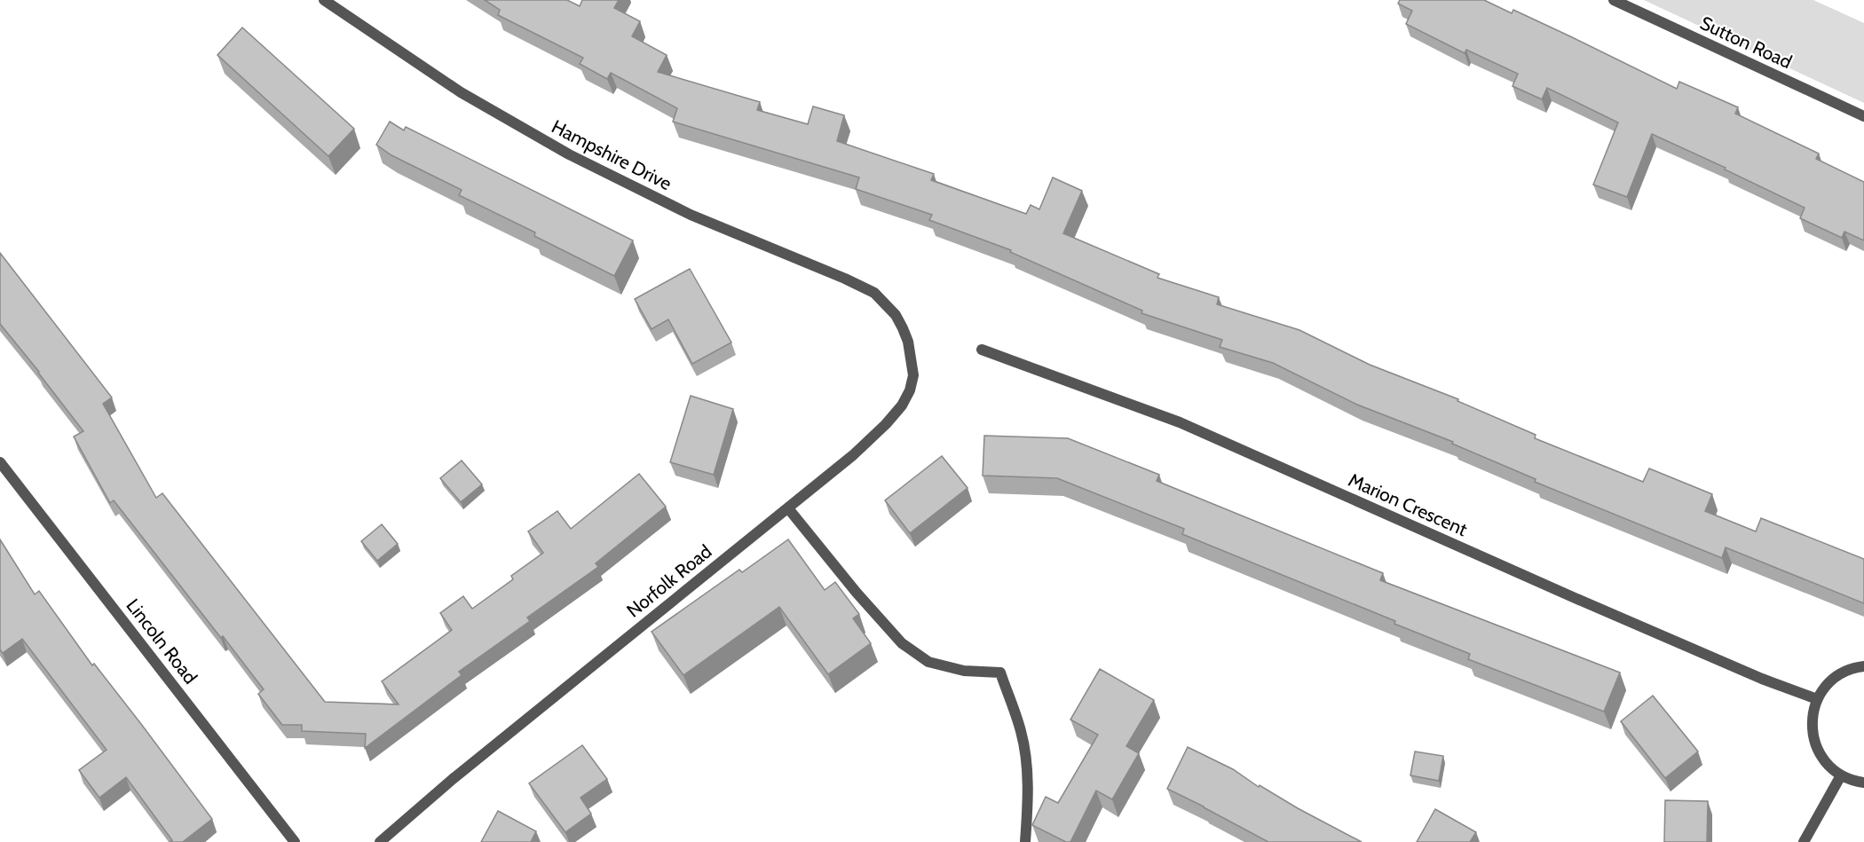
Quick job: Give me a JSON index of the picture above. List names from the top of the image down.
{
  "streets": {
    "street": [
      "Sutton Road",
      "Hampshire Drive",
      "Marion Crescent",
      "Norfolk Road",
      "Lincoln Road"
    ]
  },
  "crossings": [
    ["Hampshire Drive", "Norfolk Road"]
  ]
}
